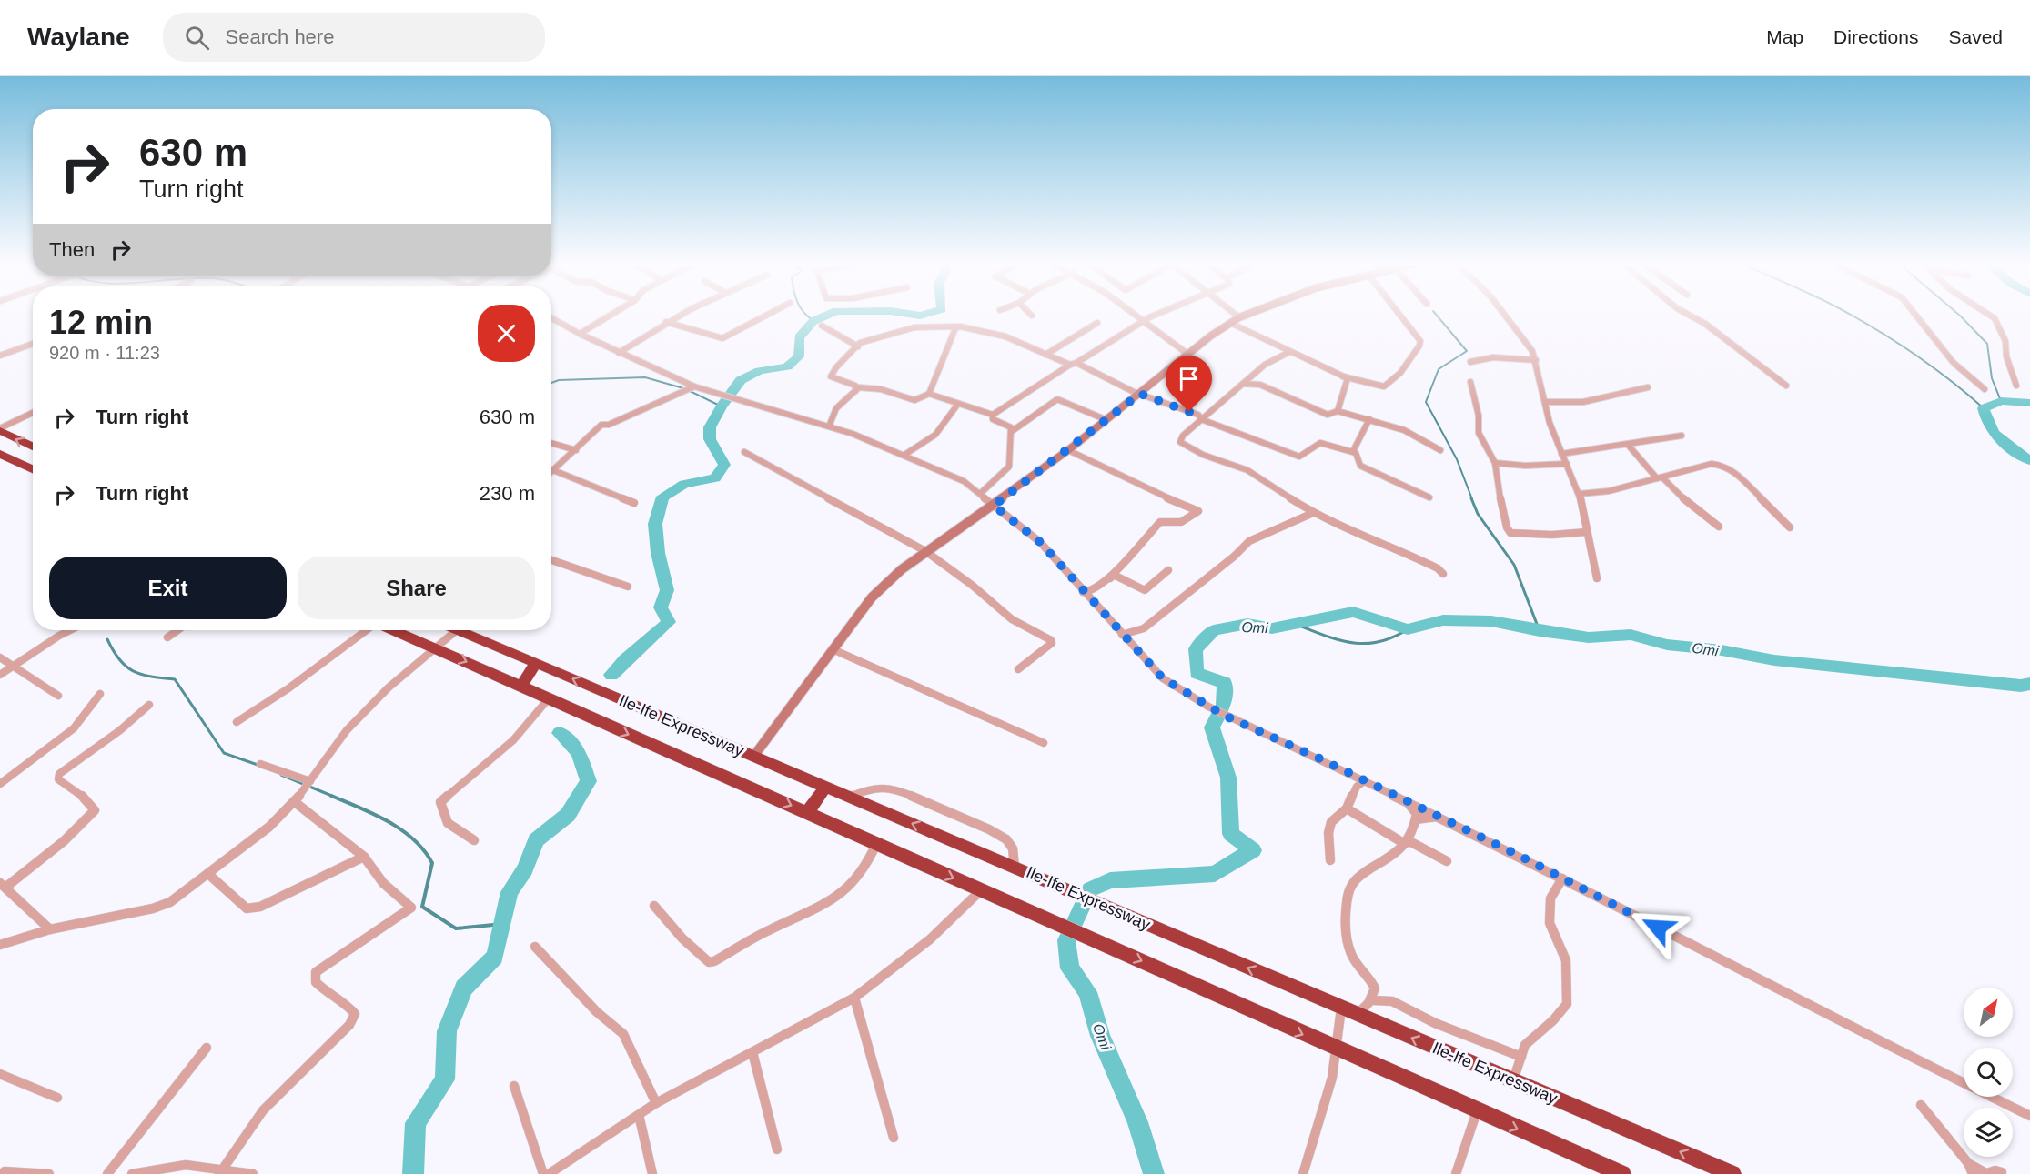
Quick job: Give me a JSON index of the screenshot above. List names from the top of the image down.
{
  "streets": {
    "highway": ["Ile-Ife Expressway"]
  },
  "water": ["Omi"],
  "north": "top right",
  "page": {
    "header": "Waylane",
    "search": "Search here",
    "nav": ["Map", "Directions", "Saved"],
    "turn": ["630 m", "Turn right"],
    "then": "Then",
    "heading": ["12 min", "920 m · 11:23"],
    "list": [
      {
        "name": "Turn right",
        "value": "630 m"
      },
      {
        "name": "Turn right",
        "value": "230 m"
      }
    ],
    "buttons": ["Exit", "Share"]
  }
}
